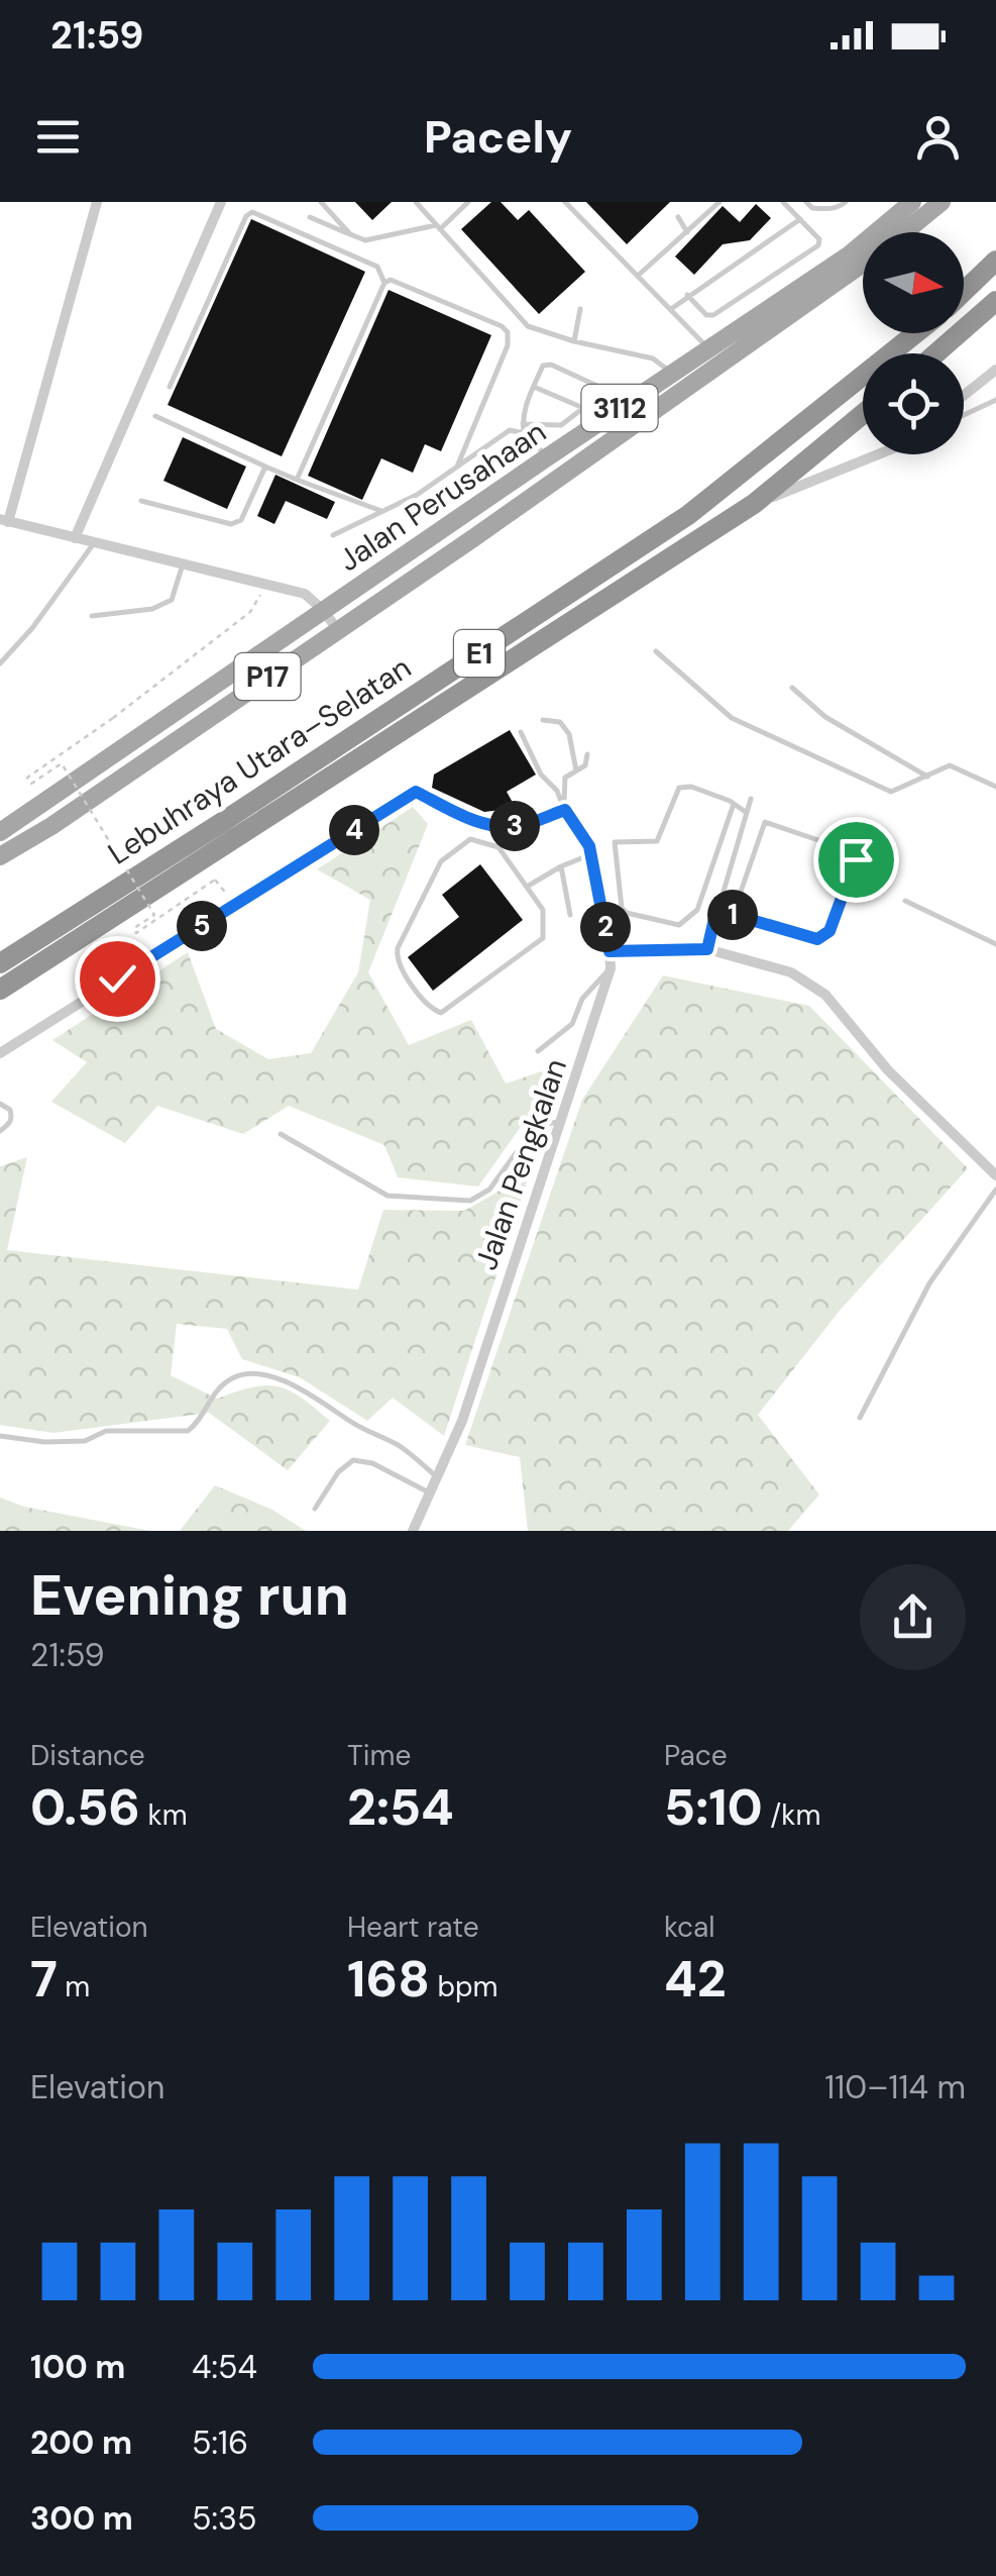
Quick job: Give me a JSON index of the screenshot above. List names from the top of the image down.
{
  "streets": {
    "highway": ["E1", "Lebuhraya Utara–Selatan"],
    "main road": ["3112", "Jalan Perusahaan", "P17"],
    "street": ["Jalan Pengkalan"]
  },
  "north": "right",
  "page": {
    "status": "21:59",
    "header": "Pacely",
    "pins": [
      "3",
      "4",
      "1",
      "5",
      "2"
    ],
    "heading": ["Evening run", "21:59"],
    "stats": [
      ["Distance", "0.56 km"],
      ["Time", "2:54"],
      ["Pace", "5:10 /km"],
      ["Elevation", "7 m"],
      ["Heart rate", "168 bpm"],
      ["kcal", "42"]
    ],
    "chart": ["Elevation", "110–114 m"],
    "list": [
      {
        "name": "100 m",
        "note": "4:54"
      },
      {
        "name": "200 m",
        "note": "5:16"
      },
      {
        "name": "300 m",
        "note": "5:35"
      }
    ]
  }
}
